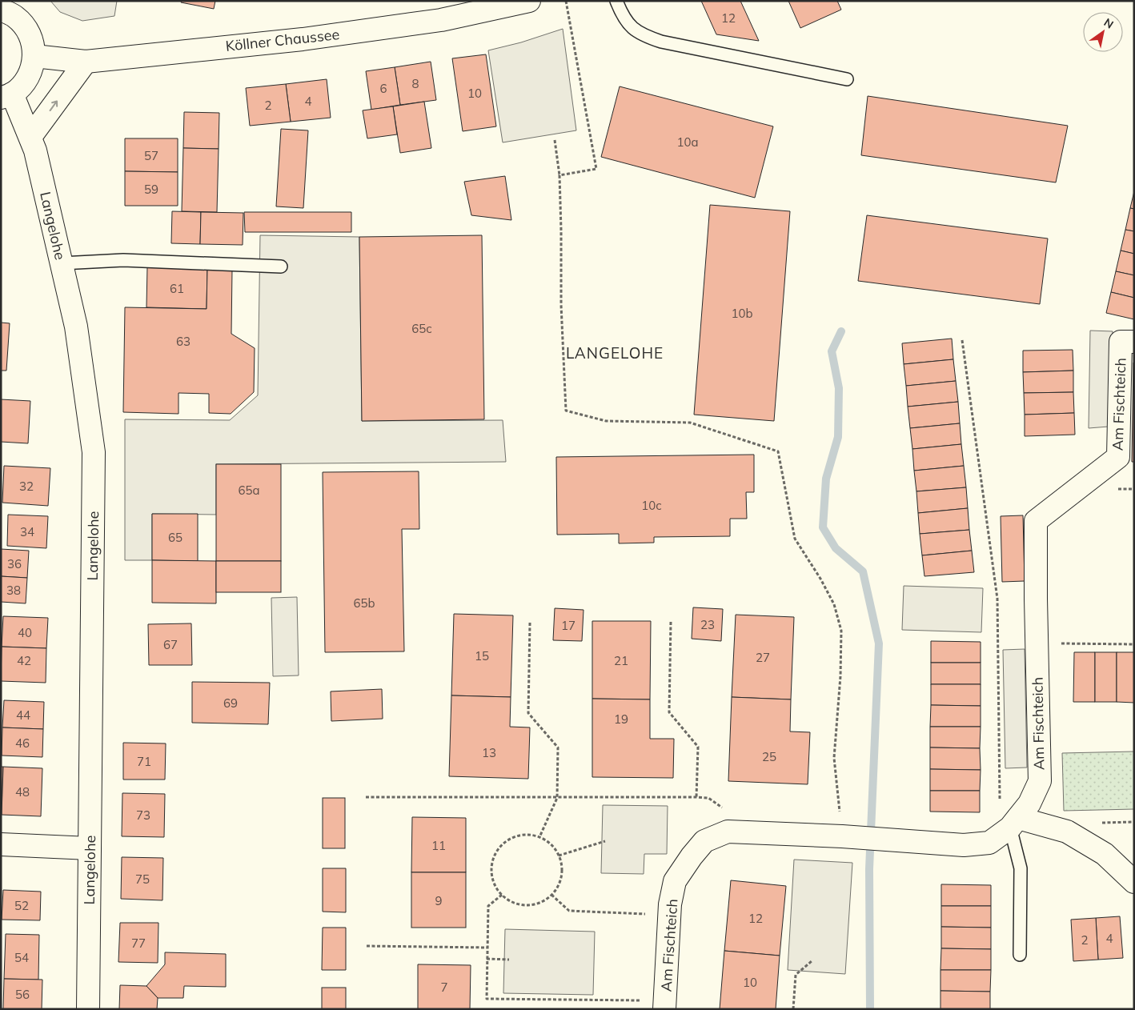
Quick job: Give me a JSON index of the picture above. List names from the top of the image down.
{
  "streets": {
    "street": ["Köllner Chaussee", "Langelohe", "Am Fischteich"]
  },
  "districts": ["LANGELOHE"],
  "house_numbers": [
    "12",
    "8",
    "6",
    "10",
    "4",
    "2",
    "10a",
    "57",
    "59",
    "61",
    "10b",
    "65c",
    "63",
    "32",
    "65a",
    "10c",
    "34",
    "65",
    "36",
    "38",
    "65b",
    "23",
    "17",
    "40",
    "67",
    "15",
    "27",
    "42",
    "21",
    "69",
    "44",
    "19",
    "46",
    "13",
    "25",
    "71",
    "48",
    "73",
    "11",
    "75",
    "9",
    "52",
    "12",
    "4",
    "2",
    "77",
    "54",
    "10",
    "7",
    "56"
  ],
  "north": "top right"
}
